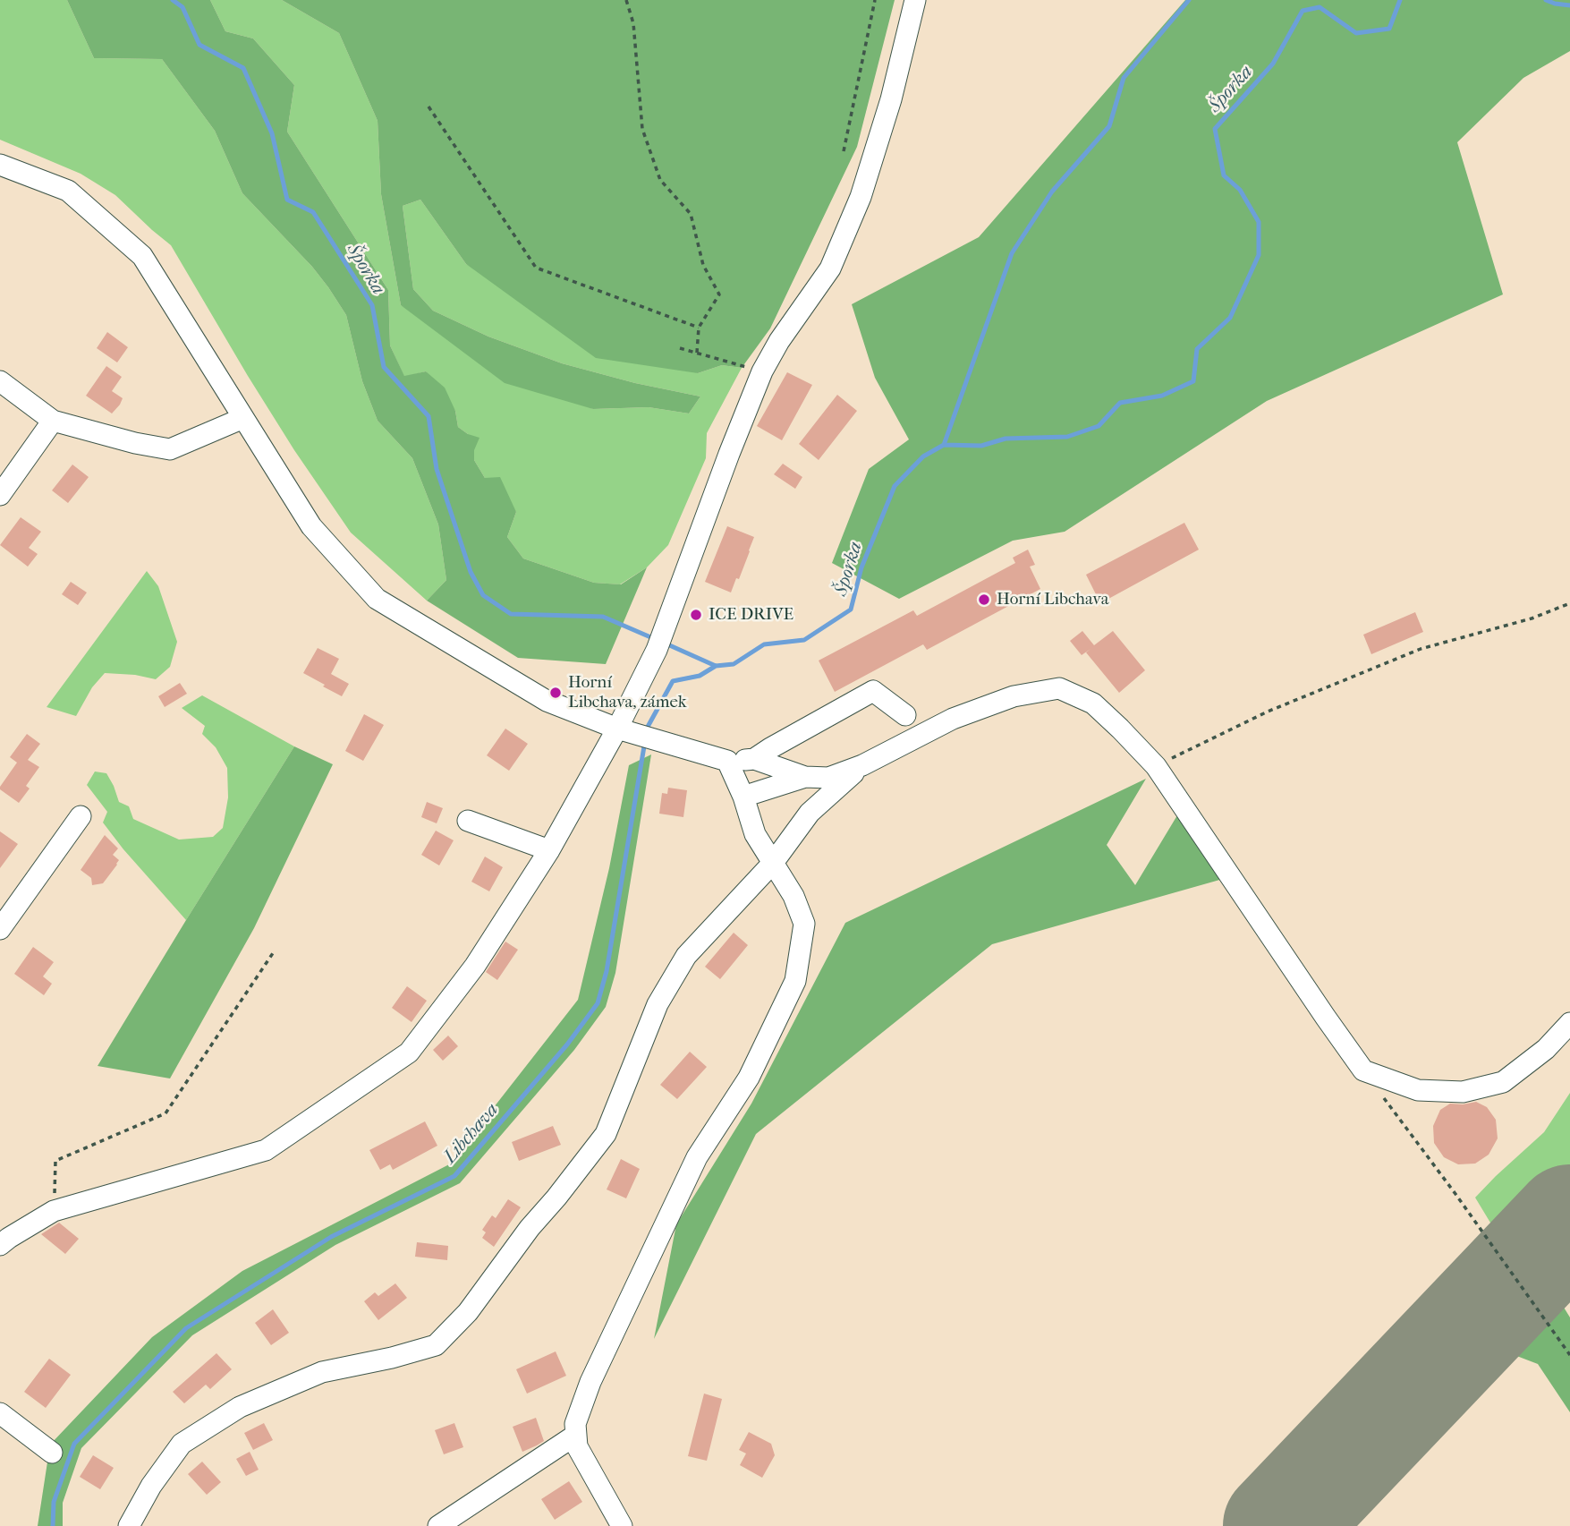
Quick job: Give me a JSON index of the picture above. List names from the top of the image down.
{
  "water": ["Šporka", "Libchava"],
  "places": ["Horní Libchava", "ICE DRIVE", "Horní Libchava, zámek"]
}
